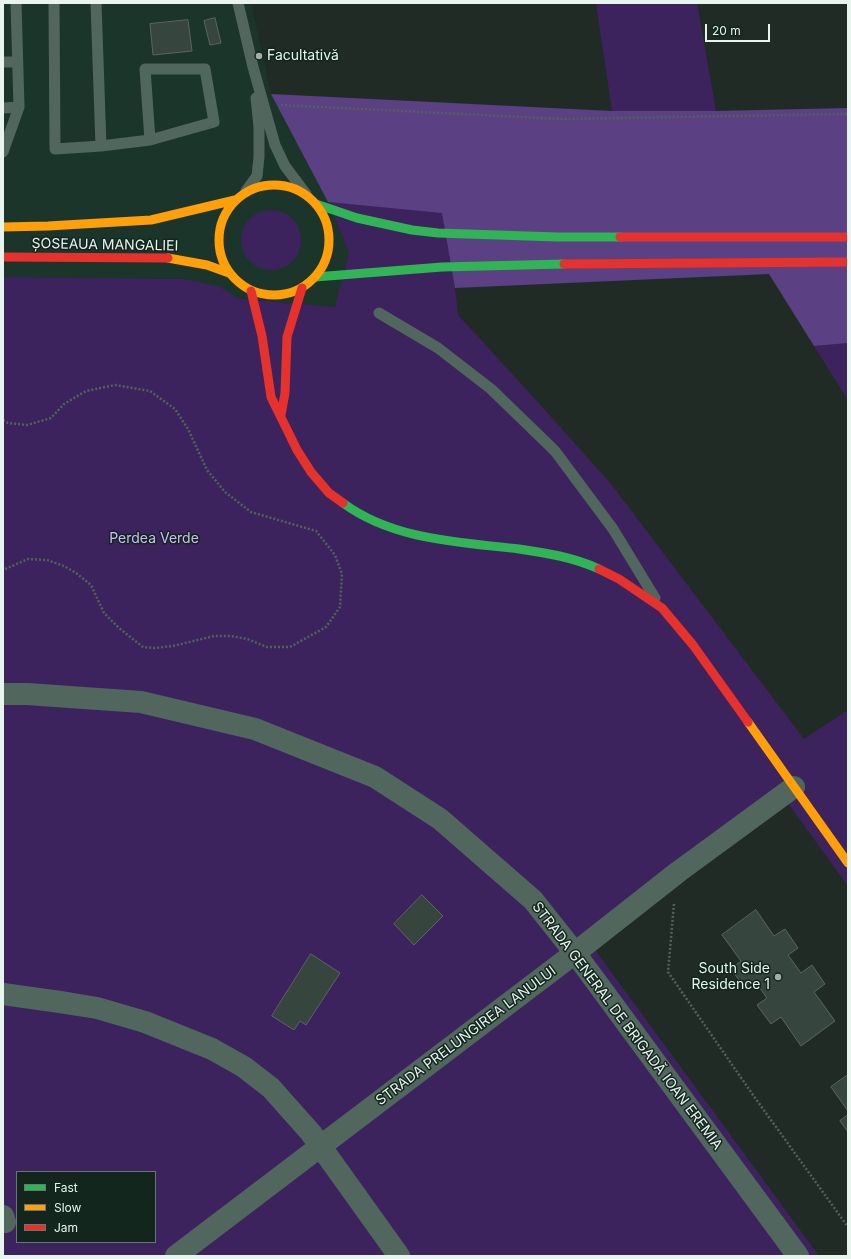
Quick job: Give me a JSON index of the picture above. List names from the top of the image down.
{
  "streets": {
    "main road": ["ȘOSEAUA MANGALIEI"],
    "street": ["STRADA GENERAL DE BRIGADĂ IOAN EREMIA", "STRADA PRELUNGIREA LANULUI"]
  },
  "crossings": [
    ["STRADA GENERAL DE BRIGADĂ IOAN EREMIA", "STRADA PRELUNGIREA LANULUI"]
  ],
  "parks": ["Perdea Verde"],
  "places": ["Facultativă", "South Side Residence 1"],
  "legend": ["Fast", "Slow", "Jam"],
  "scale_bar": "20 m"
}
